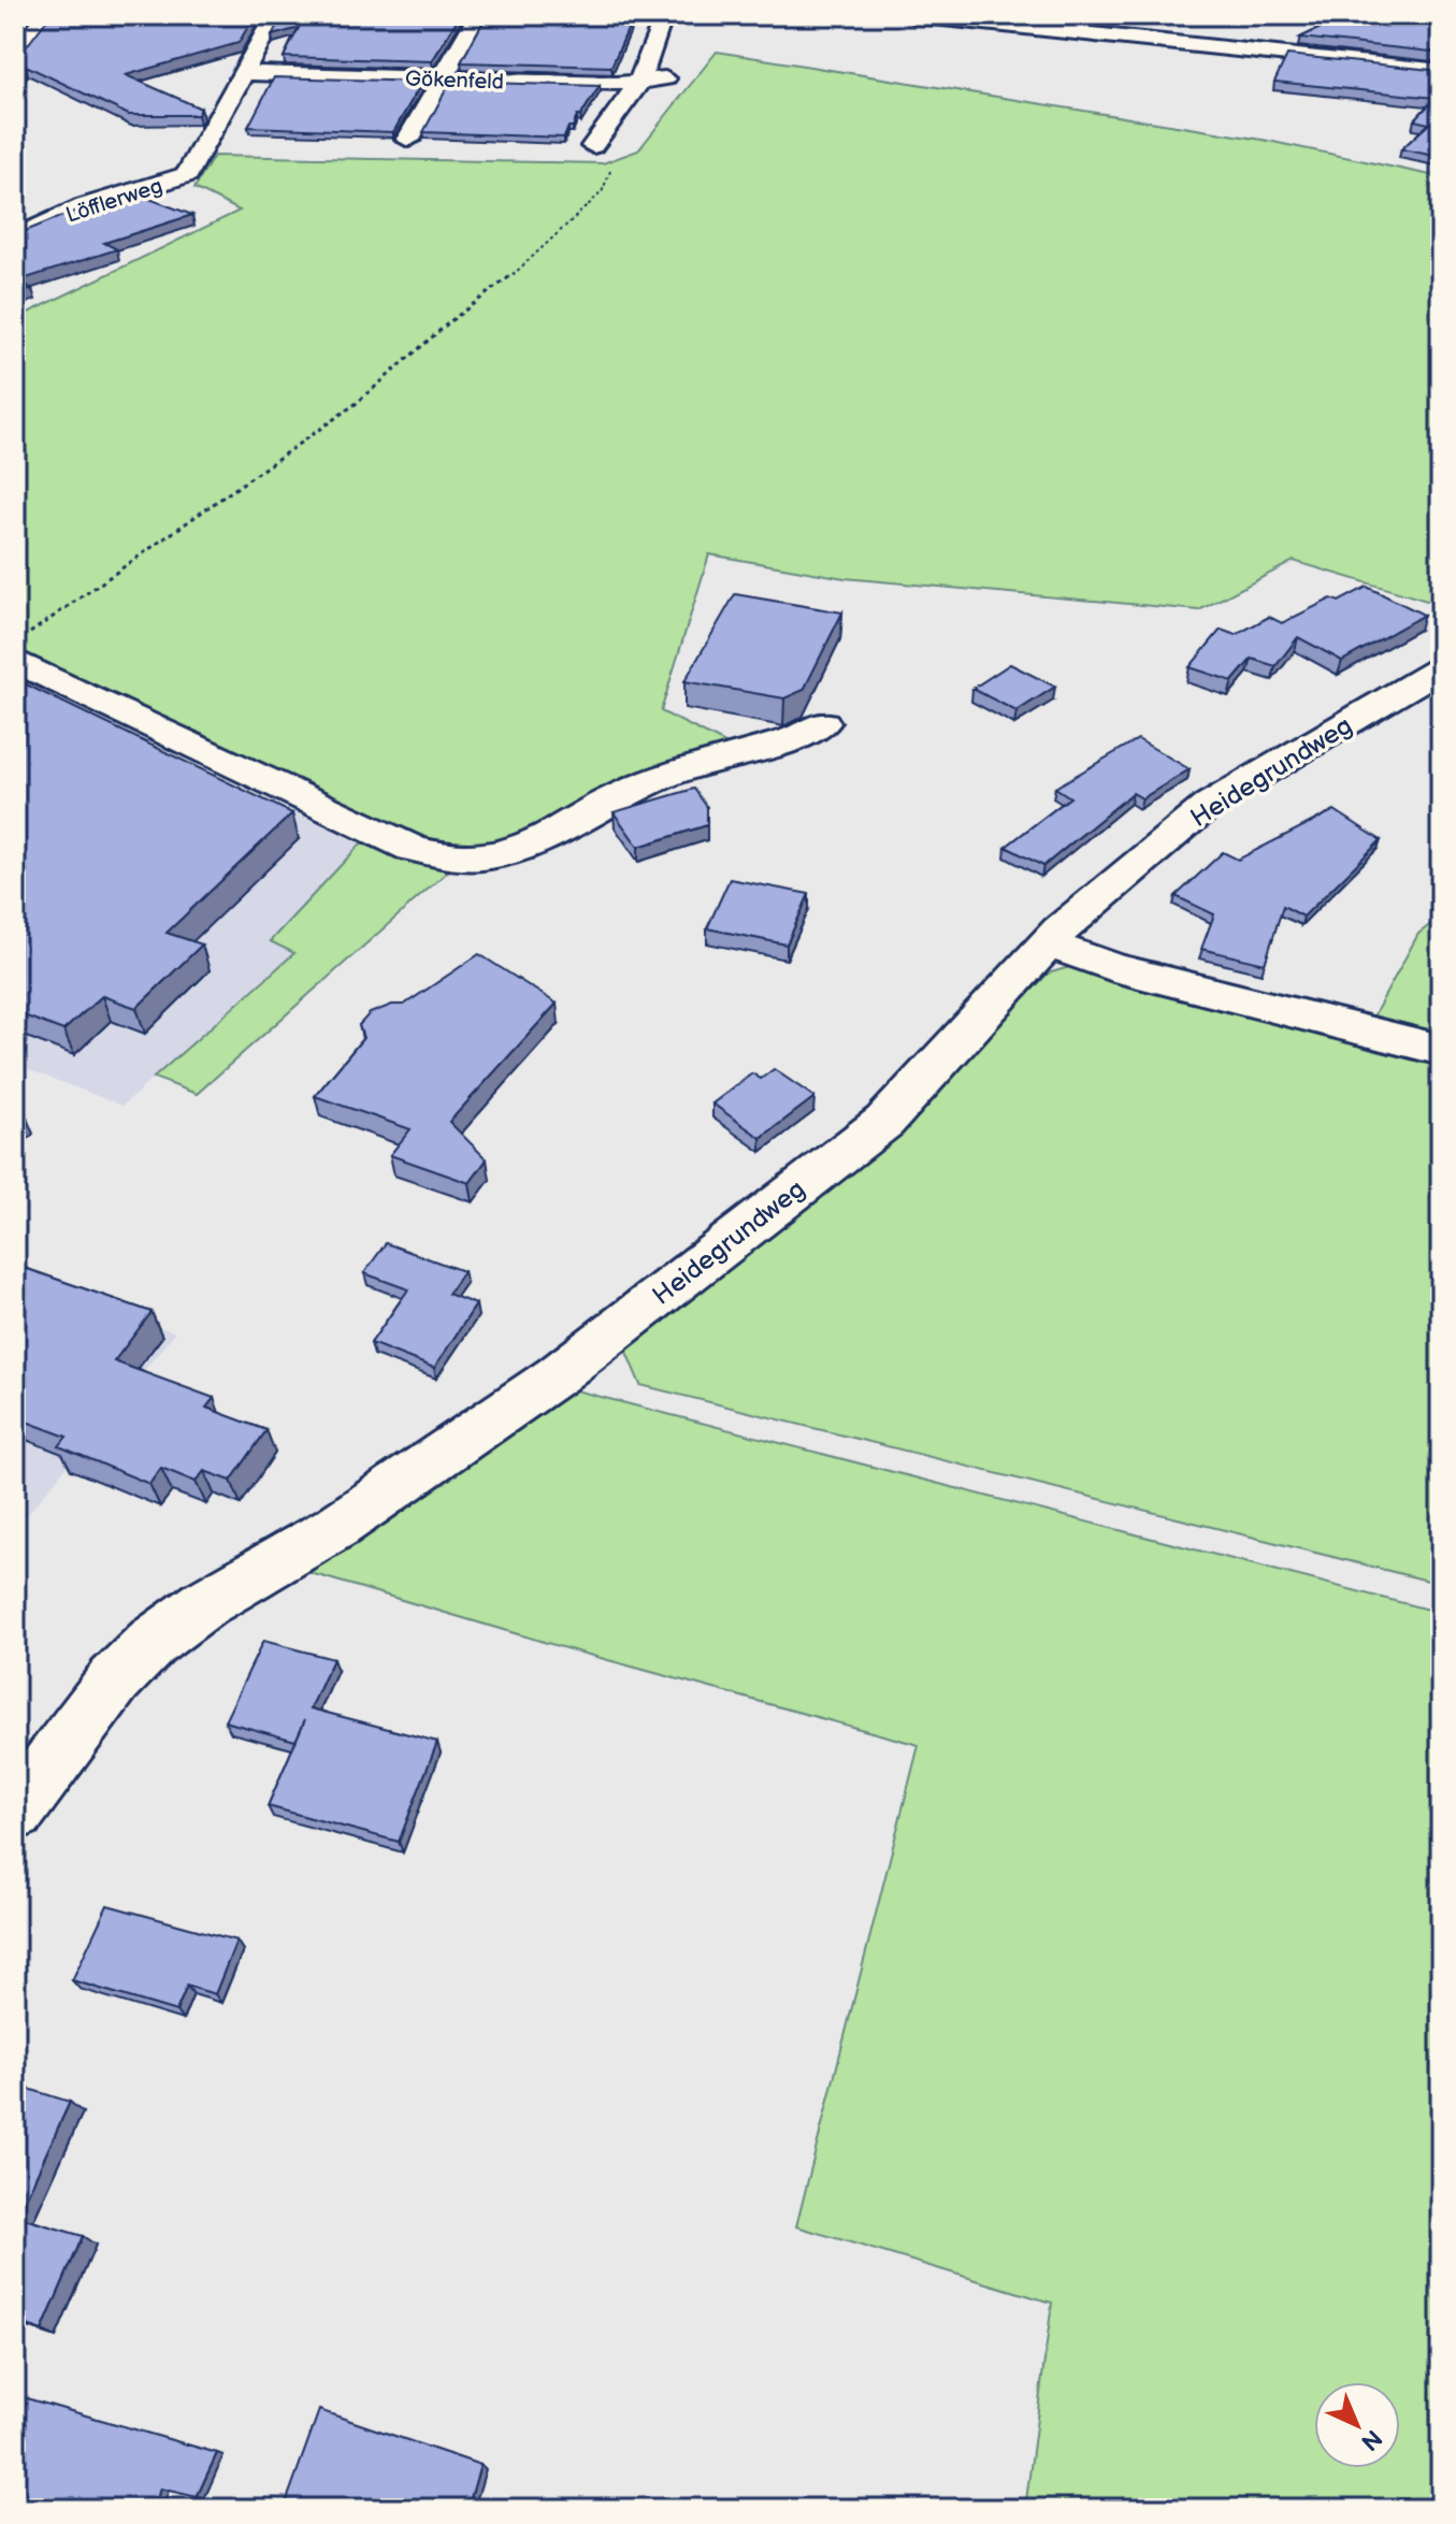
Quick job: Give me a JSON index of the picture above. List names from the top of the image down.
{
  "streets": {
    "street": ["Gökenfeld", "Löfflerweg", "Heidegrundweg"]
  },
  "crossings": [
    ["Gökenfeld", "Löfflerweg"]
  ],
  "north": "bottom right"
}
